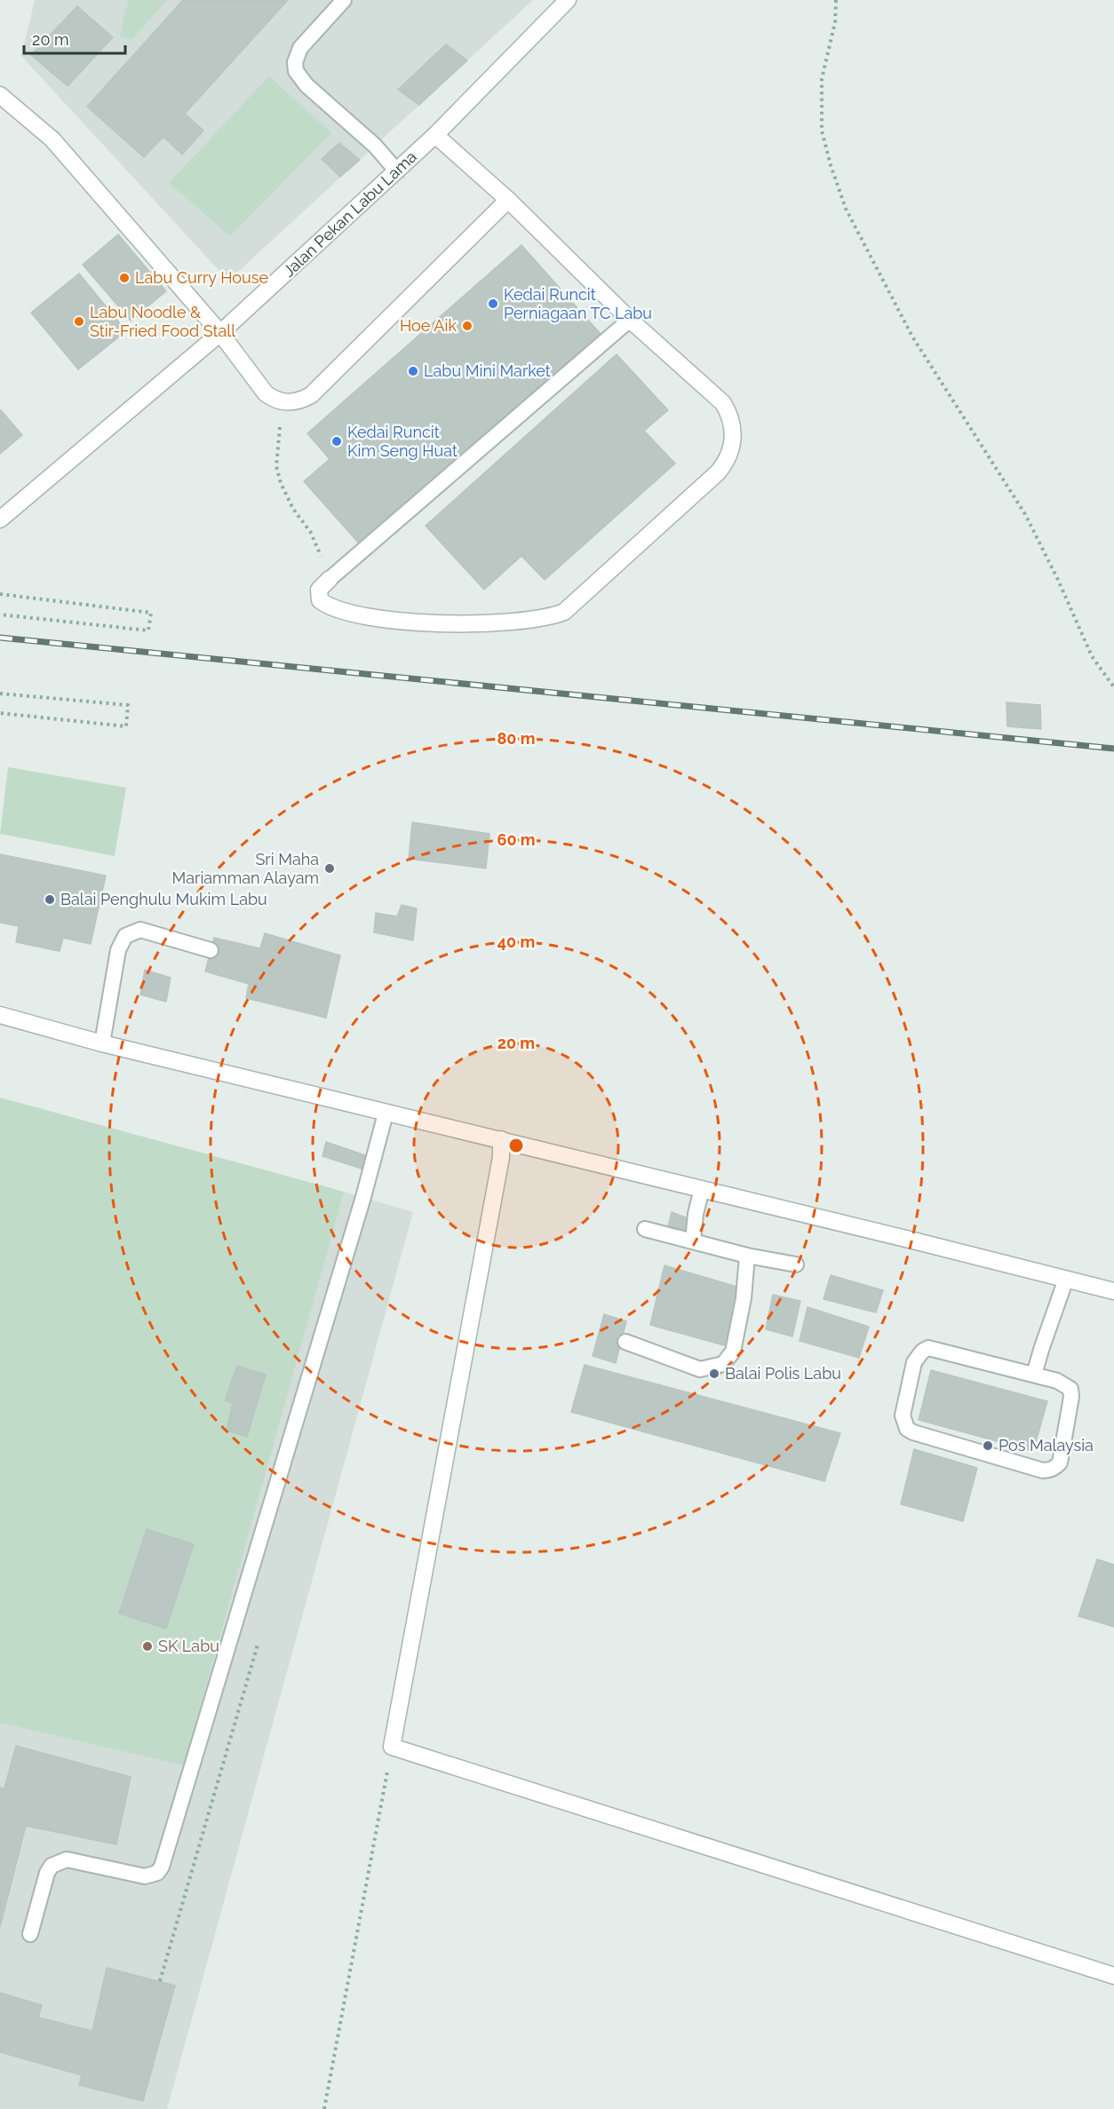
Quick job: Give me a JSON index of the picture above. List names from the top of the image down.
{
  "streets": {
    "street": ["Jalan Pekan Labu Lama"]
  },
  "places": [
    "Labu Curry House",
    "Kedai Runcit Perniagaan TC Labu",
    "Labu Noodle & Stir-Fried Food Stall",
    "Hoe Aik",
    "Labu Mini Market",
    "Kedai Runcit Kim Seng Huat",
    "Sri Maha Mariamman Alayam",
    "Balai Penghulu Mukim Labu",
    "Balai Polis Labu",
    "Pos Malaysia",
    "SK Labu"
  ],
  "scale_bar": "20 m",
  "rings": [
    "80 m",
    "60 m",
    "40 m",
    "20 m"
  ]
}
